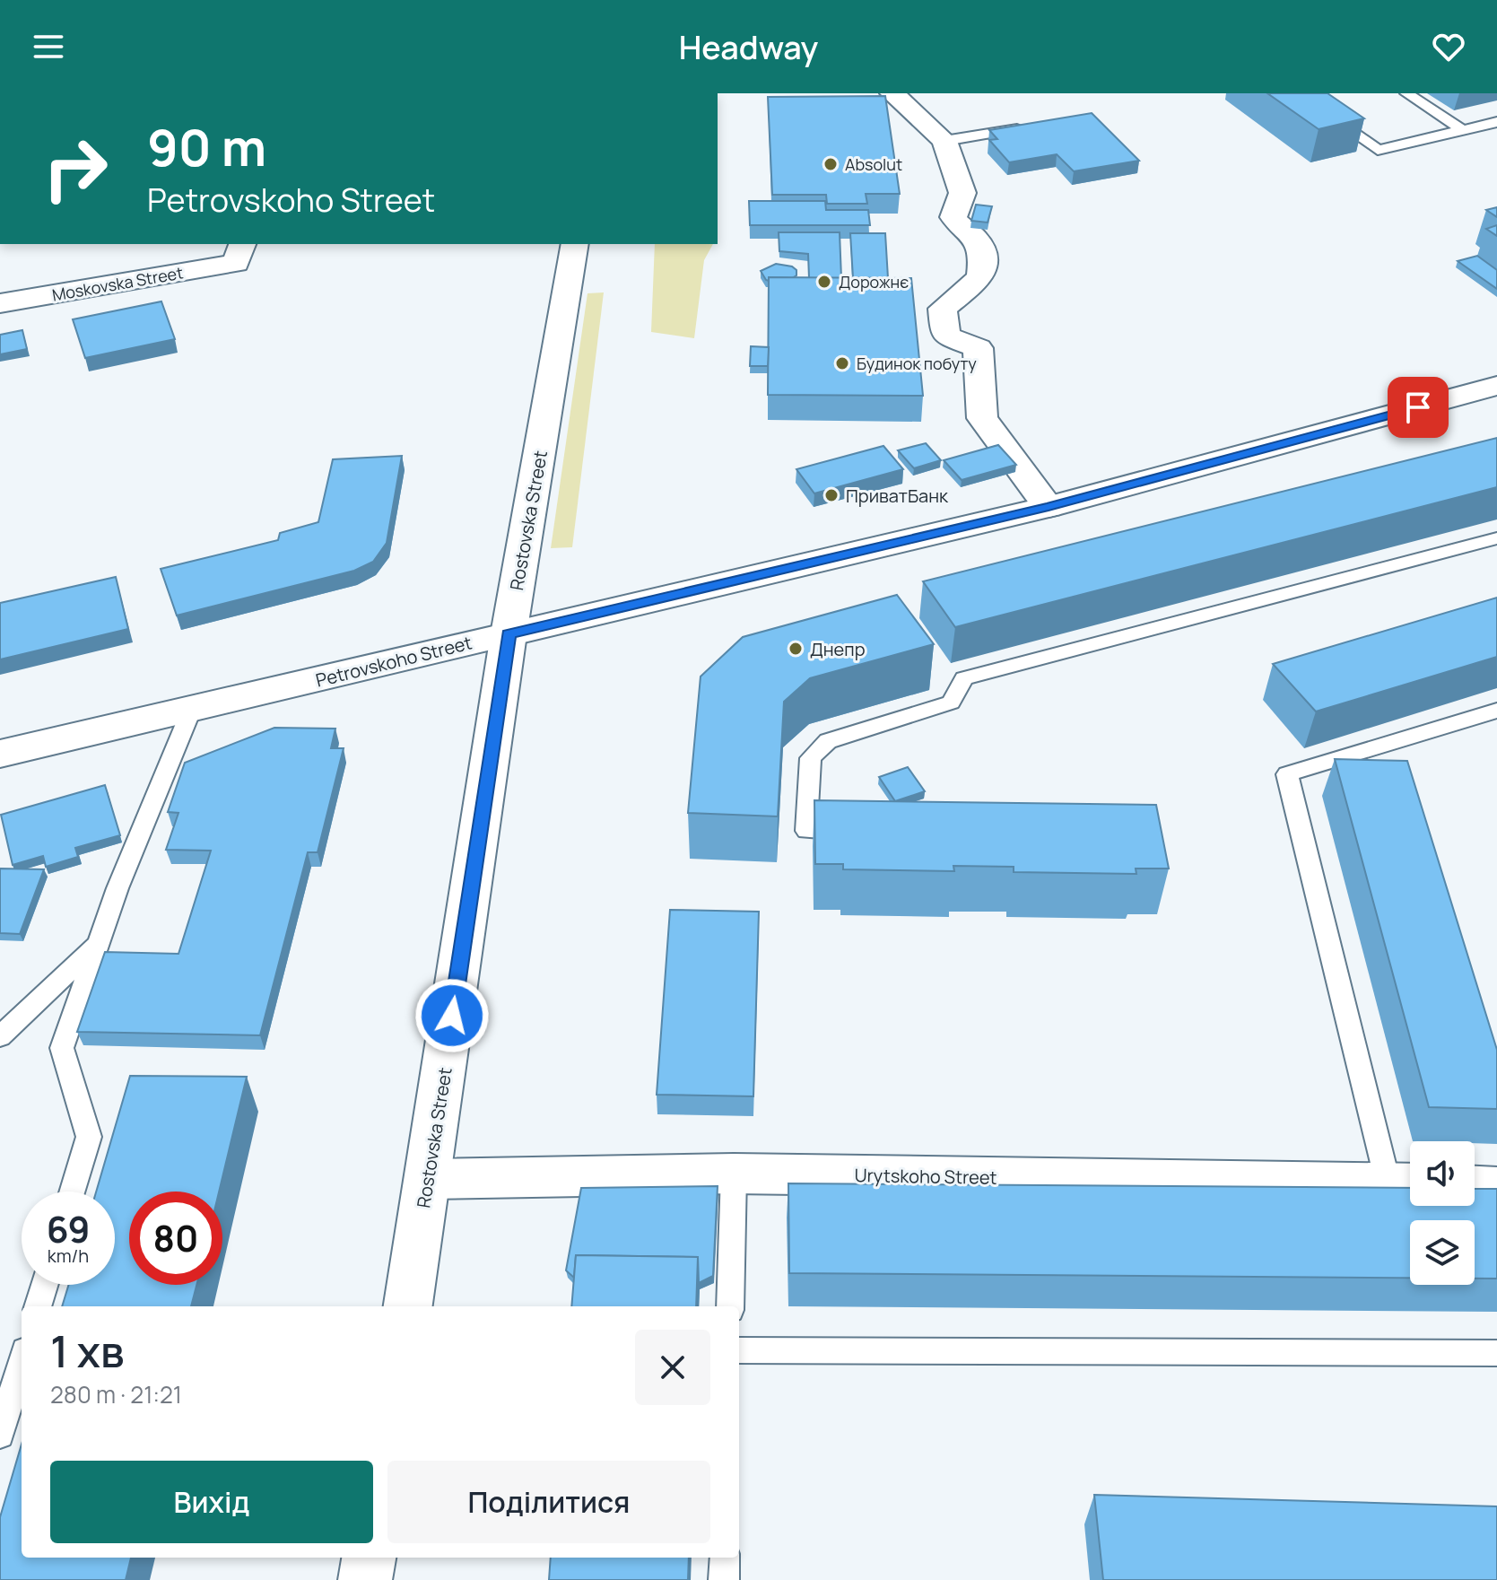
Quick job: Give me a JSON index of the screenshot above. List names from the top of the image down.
{
  "streets": {
    "main road": [
      "Moskovska Street",
      "Rostovska Street",
      "Petrovskoho Street",
      "Urytskoho Street"
    ]
  },
  "crossings": [
    ["Rostovska Street", "Petrovskoho Street"],
    ["Rostovska Street", "Urytskoho Street"]
  ],
  "places": [
    "Absolut",
    "Дорожнє",
    "Будинок побуту",
    "ПриватБанк",
    "Днепр"
  ],
  "page": {
    "header": "Headway",
    "turn": ["90 m", "Petrovskoho Street"],
    "speed": "69 km/h",
    "limit": "80",
    "heading": ["1 хв", "280 m · 21:21"],
    "buttons": ["Вихід", "Поділитися"]
  }
}
